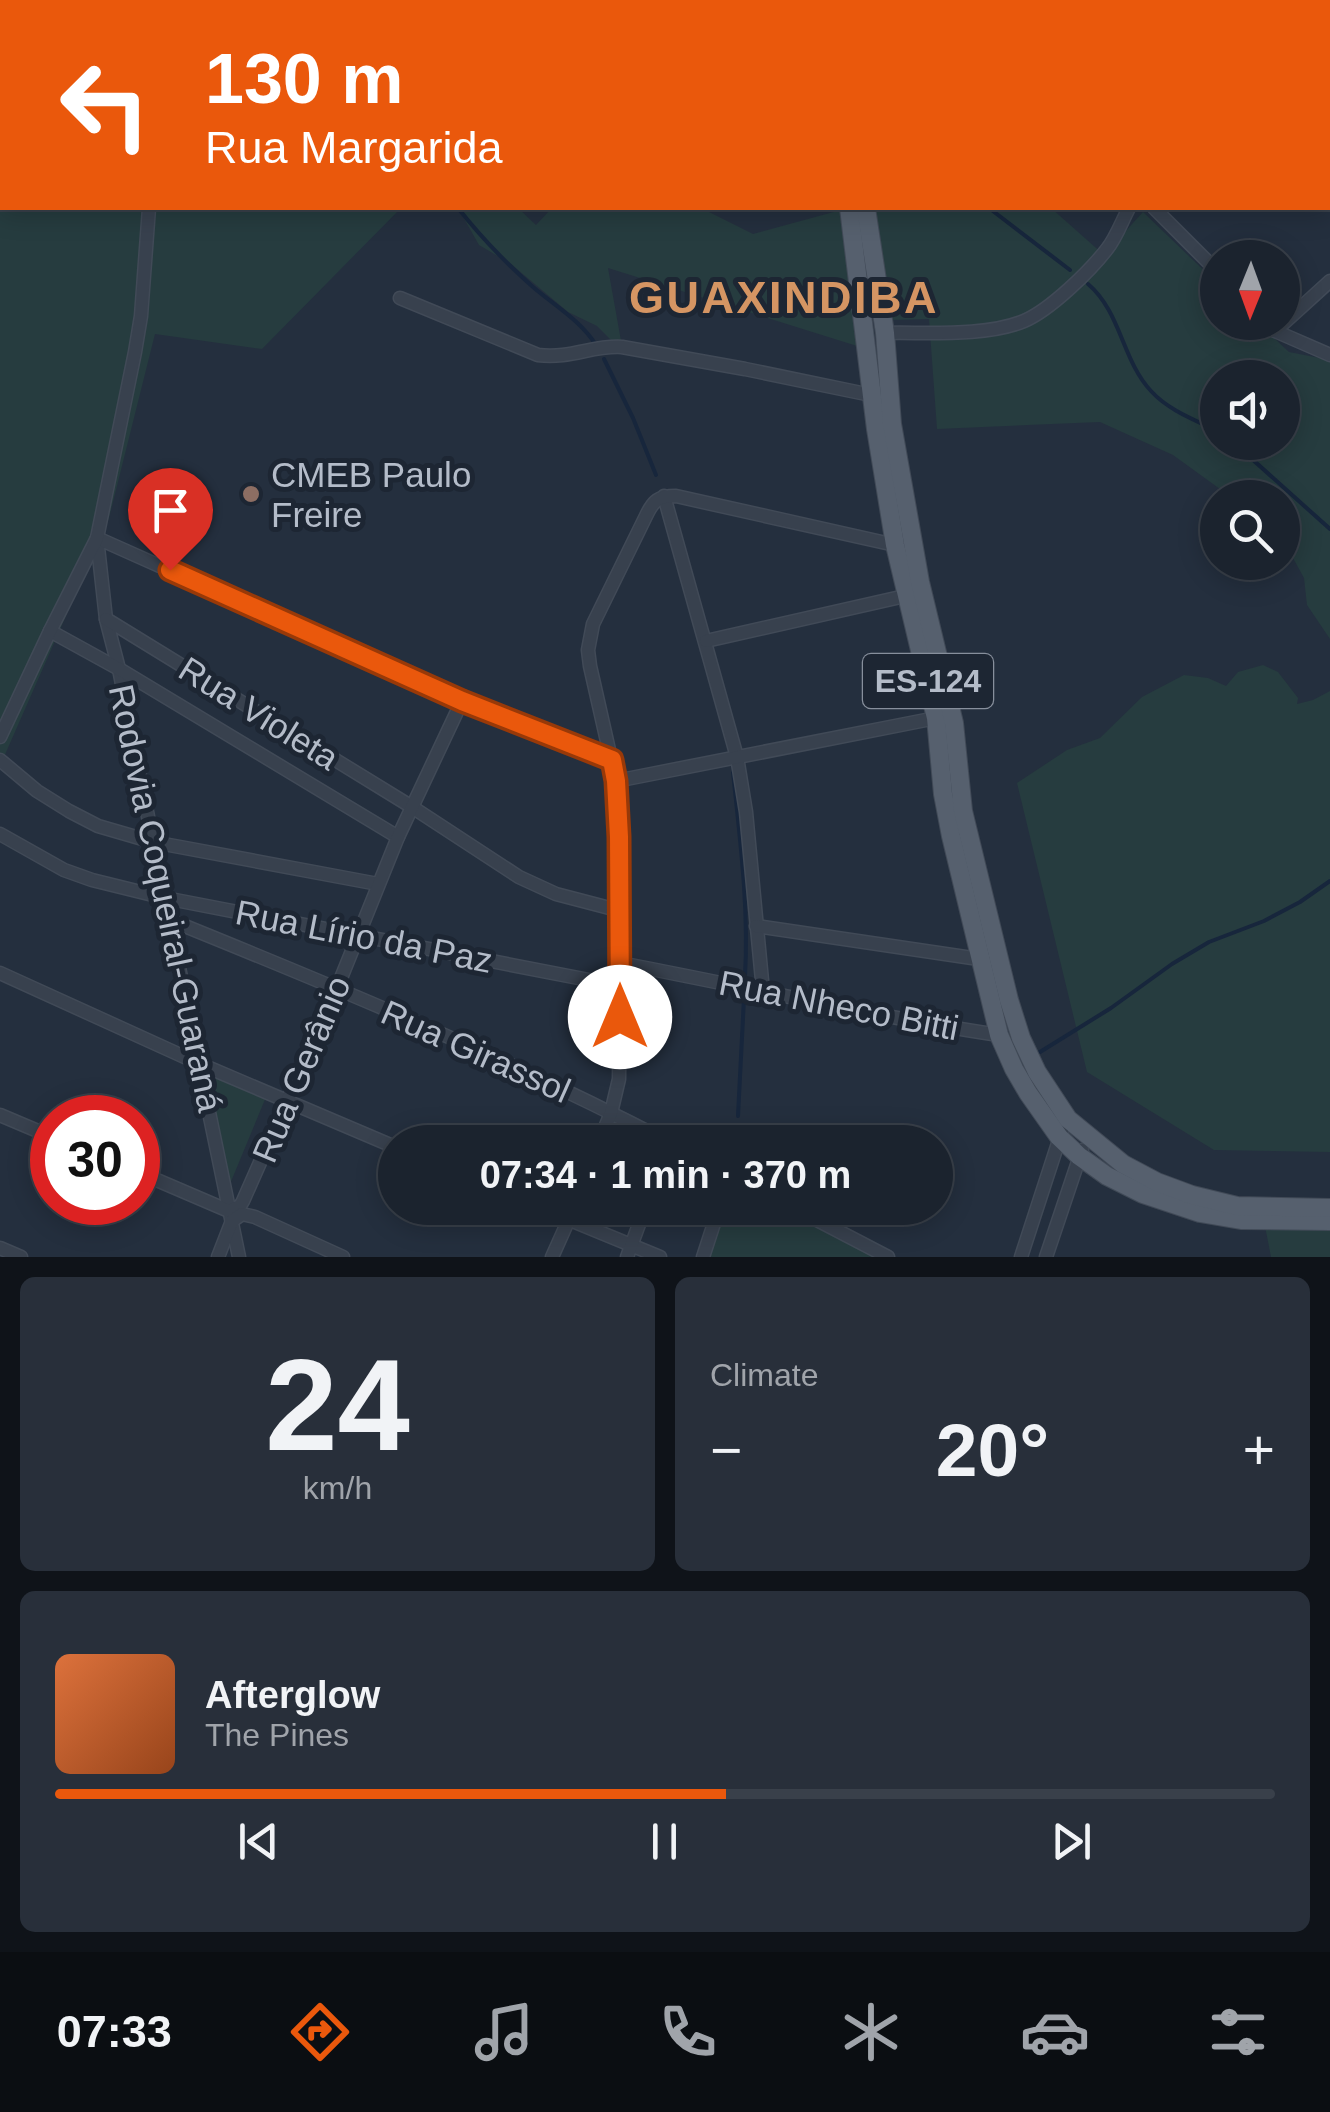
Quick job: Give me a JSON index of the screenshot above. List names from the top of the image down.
{
  "streets": {
    "main road": ["ES-124"],
    "street": [
      "Rua Violeta",
      "Rodovia Coqueiral-Guaraná",
      "Rua Lírio da Paz",
      "Rua Nheco Bitti",
      "Rua Girassol",
      "Rua Gerânio"
    ]
  },
  "crossings": [
    ["ES-124", "Rua Nheco Bitti"],
    ["Rua Violeta", "Rodovia Coqueiral-Guaraná"],
    ["Rua Violeta", "Rua Gerânio"],
    ["Rodovia Coqueiral-Guaraná", "Rua Lírio da Paz"],
    ["Rodovia Coqueiral-Guaraná", "Rua Girassol"],
    ["Rodovia Coqueiral-Guaraná", "Rua Gerânio"],
    ["Rua Lírio da Paz", "Rua Gerânio"],
    ["Rua Girassol", "Rua Gerânio"]
  ],
  "districts": ["GUAXINDIBA"],
  "places": ["CMEB Paulo Freire"],
  "north": "bottom",
  "page": {
    "turn": ["130 m", "Rua Margarida"],
    "limit": "30",
    "trip": "07:34 · 1 min · 370 m",
    "tile": [
      ["24", "km/h"],
      "Climate"
    ],
    "heat": ["−", "20°", "+"],
    "song": ["Afterglow", "The Pines"],
    "tabs": "07:33"
  }
}
